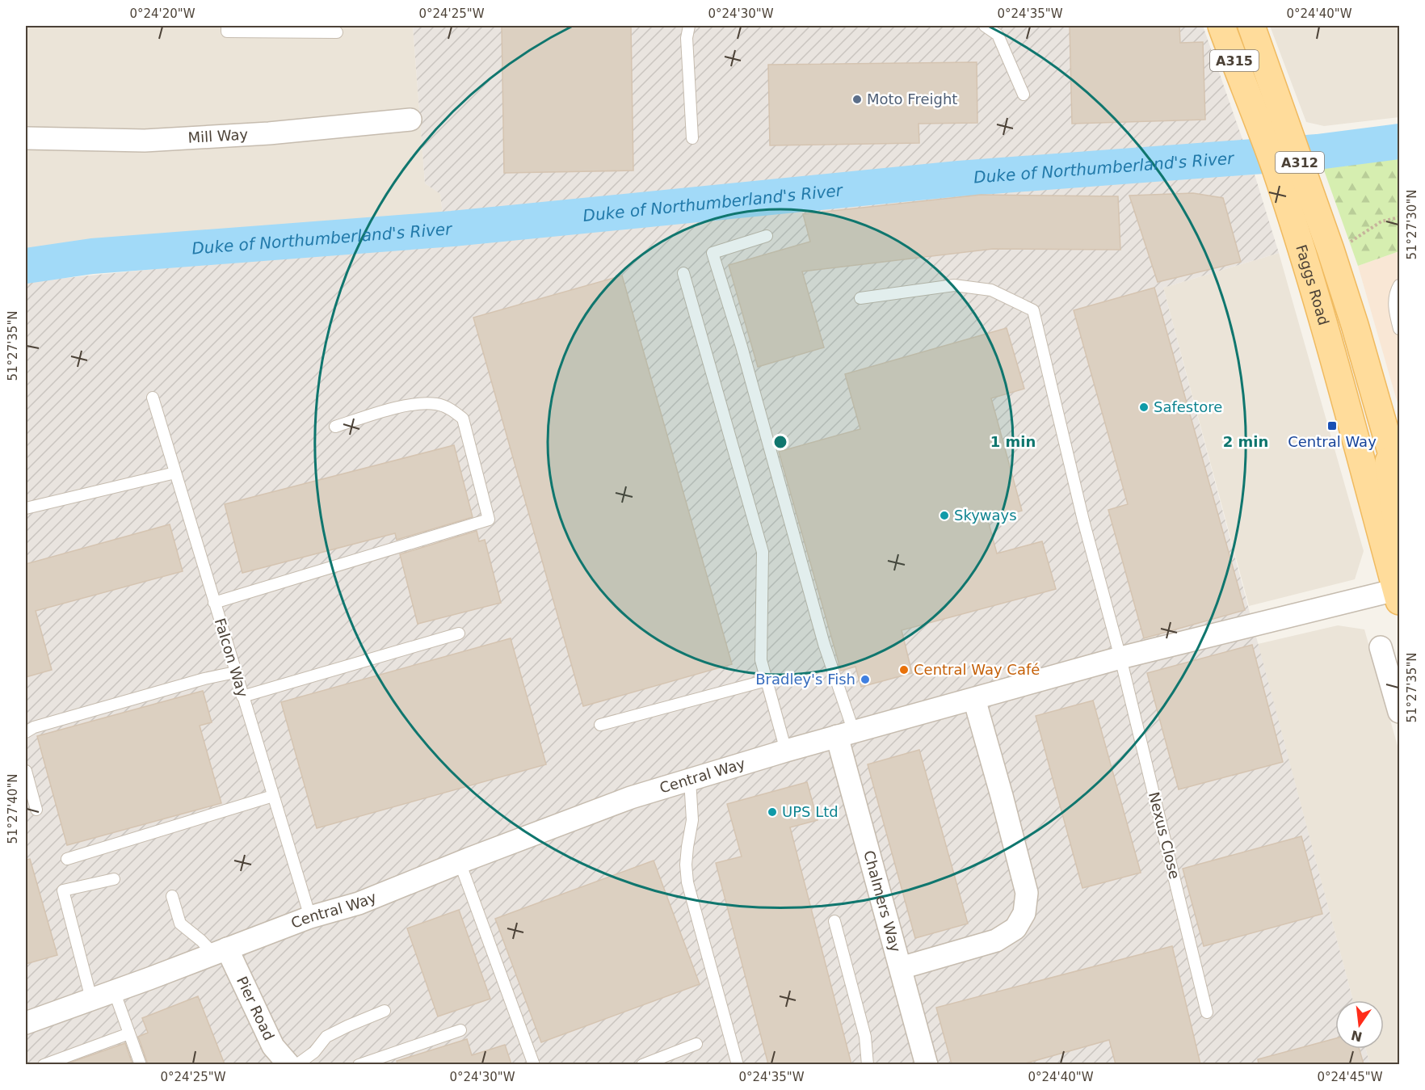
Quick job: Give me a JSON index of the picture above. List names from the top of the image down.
{
  "streets": {
    "main road": ["A315", "A312", "Faggs Road"],
    "street": [
      "Mill Way",
      "Central Way",
      "Chalmers Way",
      "Pier Road"
    ],
    "lane": ["Falcon Way", "Nexus Close"]
  },
  "crossings": [
    ["Faggs Road", "Central Way"],
    ["Falcon Way", "Central Way"],
    ["Central Way", "Nexus Close"],
    ["Central Way", "Chalmers Way"],
    ["Central Way", "Pier Road"]
  ],
  "water": ["Duke of Northumberland's River"],
  "places": {
    "other": [
      "Moto Freight",
      "Safestore",
      "Skyways",
      "Central Way Café",
      "Bradley's Fish",
      "UPS Ltd"
    ],
    "transit": ["Central Way"]
  },
  "north": "bottom",
  "coordinates": [
    "0°24'20\"W",
    "0°24'25\"W",
    "0°24'30\"W",
    "0°24'35\"W",
    "0°24'40\"W",
    "51°27'30\"N",
    "51°27'35\"N",
    "51°27'40\"N",
    "0°24'45\"W"
  ],
  "rings": ["1 min", "2 min"]
}
